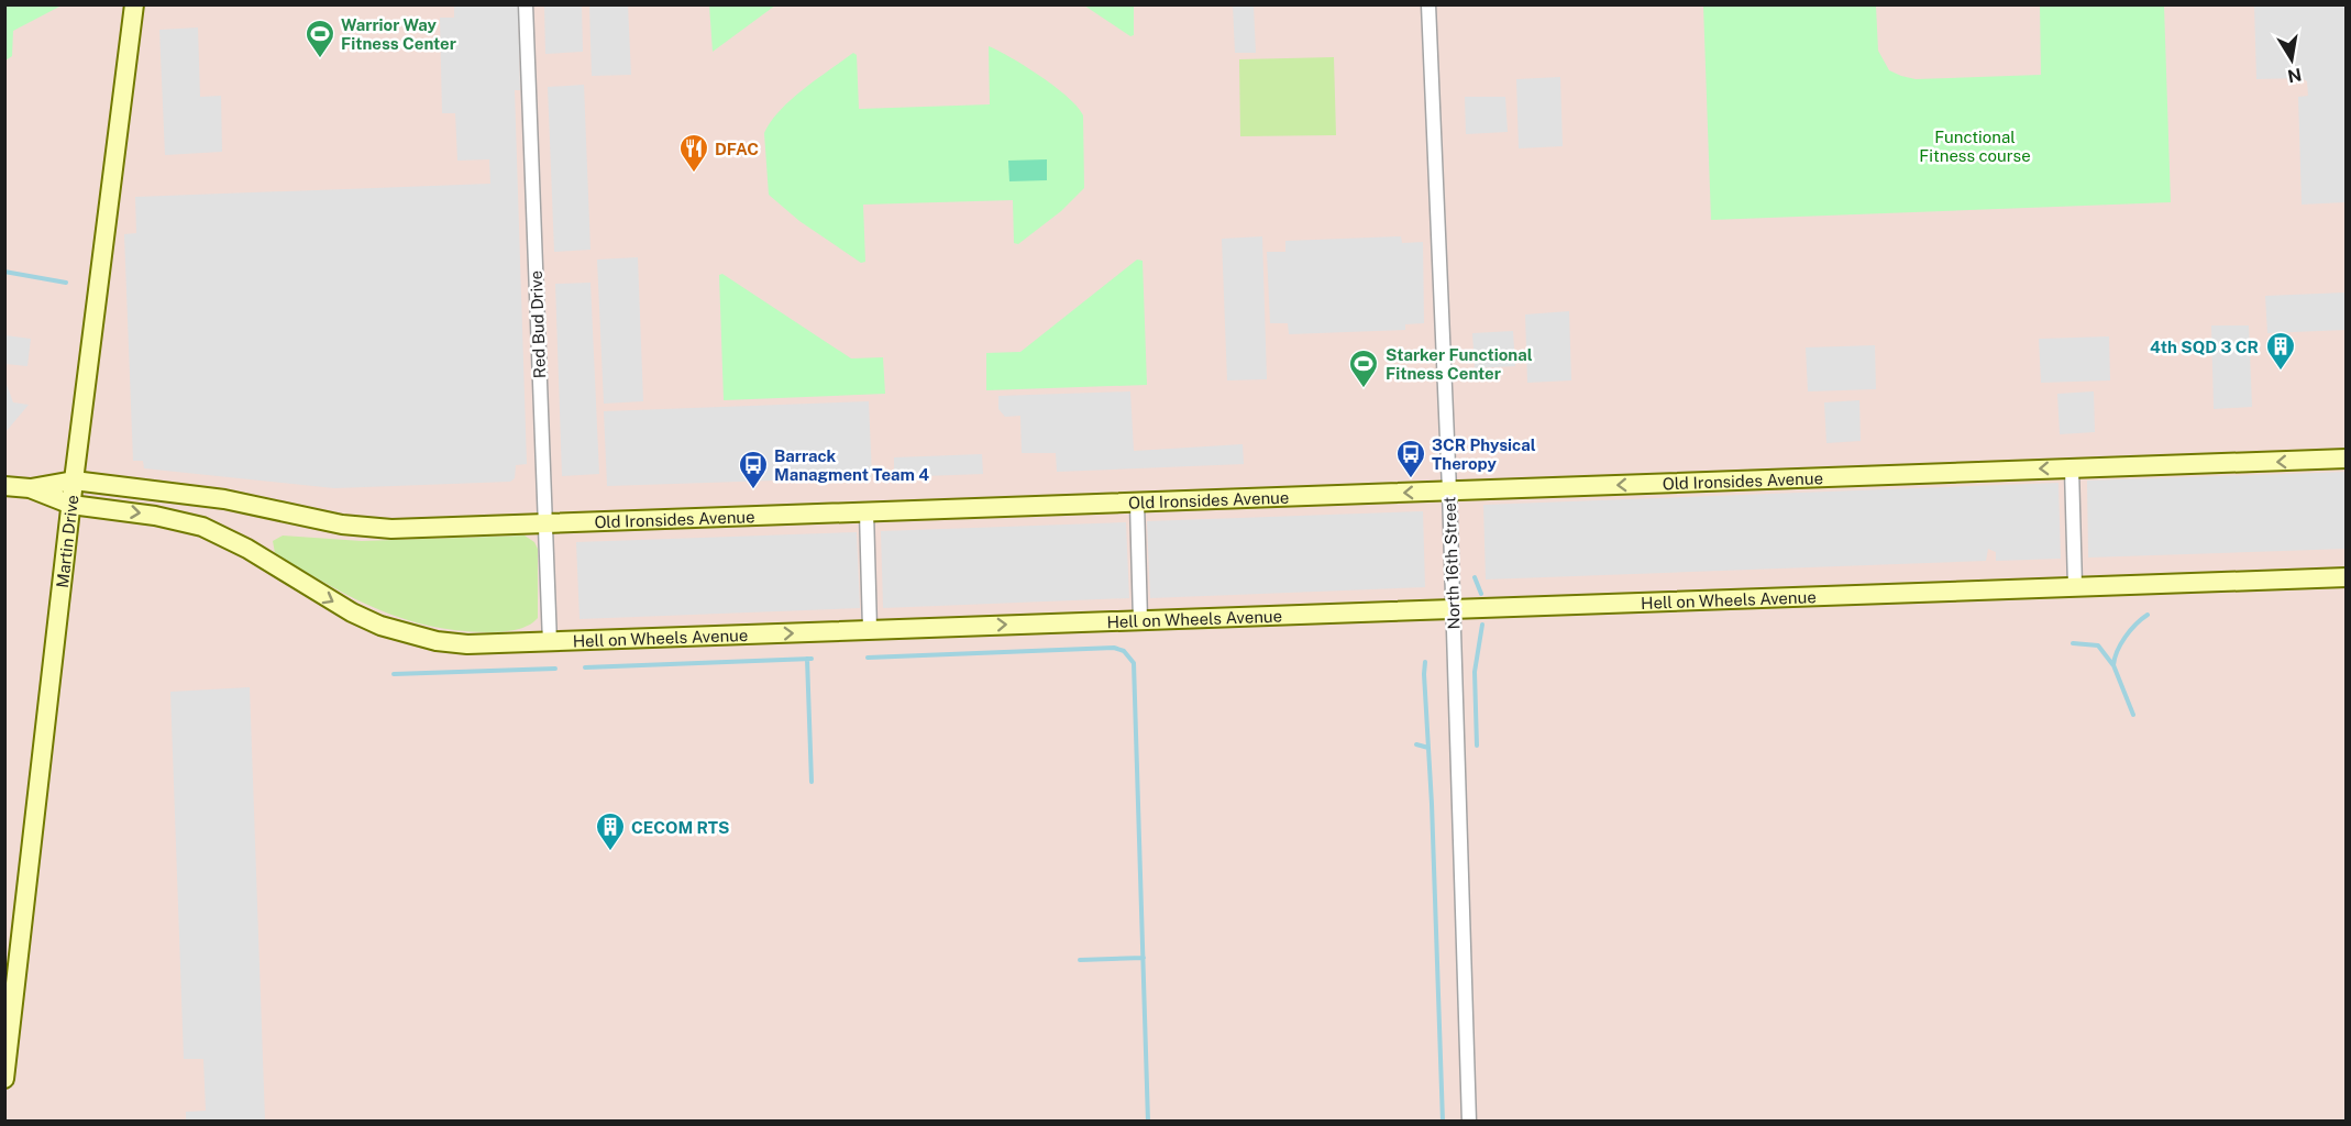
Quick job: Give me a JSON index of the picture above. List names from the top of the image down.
{
  "streets": {
    "street": [
      "Red Bud Drive",
      "Old Ironsides Avenue",
      "Martin Drive",
      "North 16th Street",
      "Hell on Wheels Avenue"
    ]
  },
  "crossings": [
    ["Red Bud Drive", "Old Ironsides Avenue"],
    ["Red Bud Drive", "Hell on Wheels Avenue"],
    ["Old Ironsides Avenue", "Martin Drive"],
    ["Old Ironsides Avenue", "North 16th Street"],
    ["Old Ironsides Avenue", "Hell on Wheels Avenue"],
    ["Martin Drive", "Hell on Wheels Avenue"],
    ["North 16th Street", "Hell on Wheels Avenue"]
  ],
  "one_way": ["Old Ironsides Avenue", "Hell on Wheels Avenue"],
  "parks": ["Functional Fitness course"],
  "places": {
    "sports": ["Warrior Way Fitness Center", "Starker Functional Fitness Center"],
    "restaurant": ["DFAC"],
    "building": ["4th SQD 3 CR", "CECOM RTS"],
    "bus stop": ["3CR Physical Theropy", "Barrack Managment Team 4"]
  },
  "north": "bottom"
}
